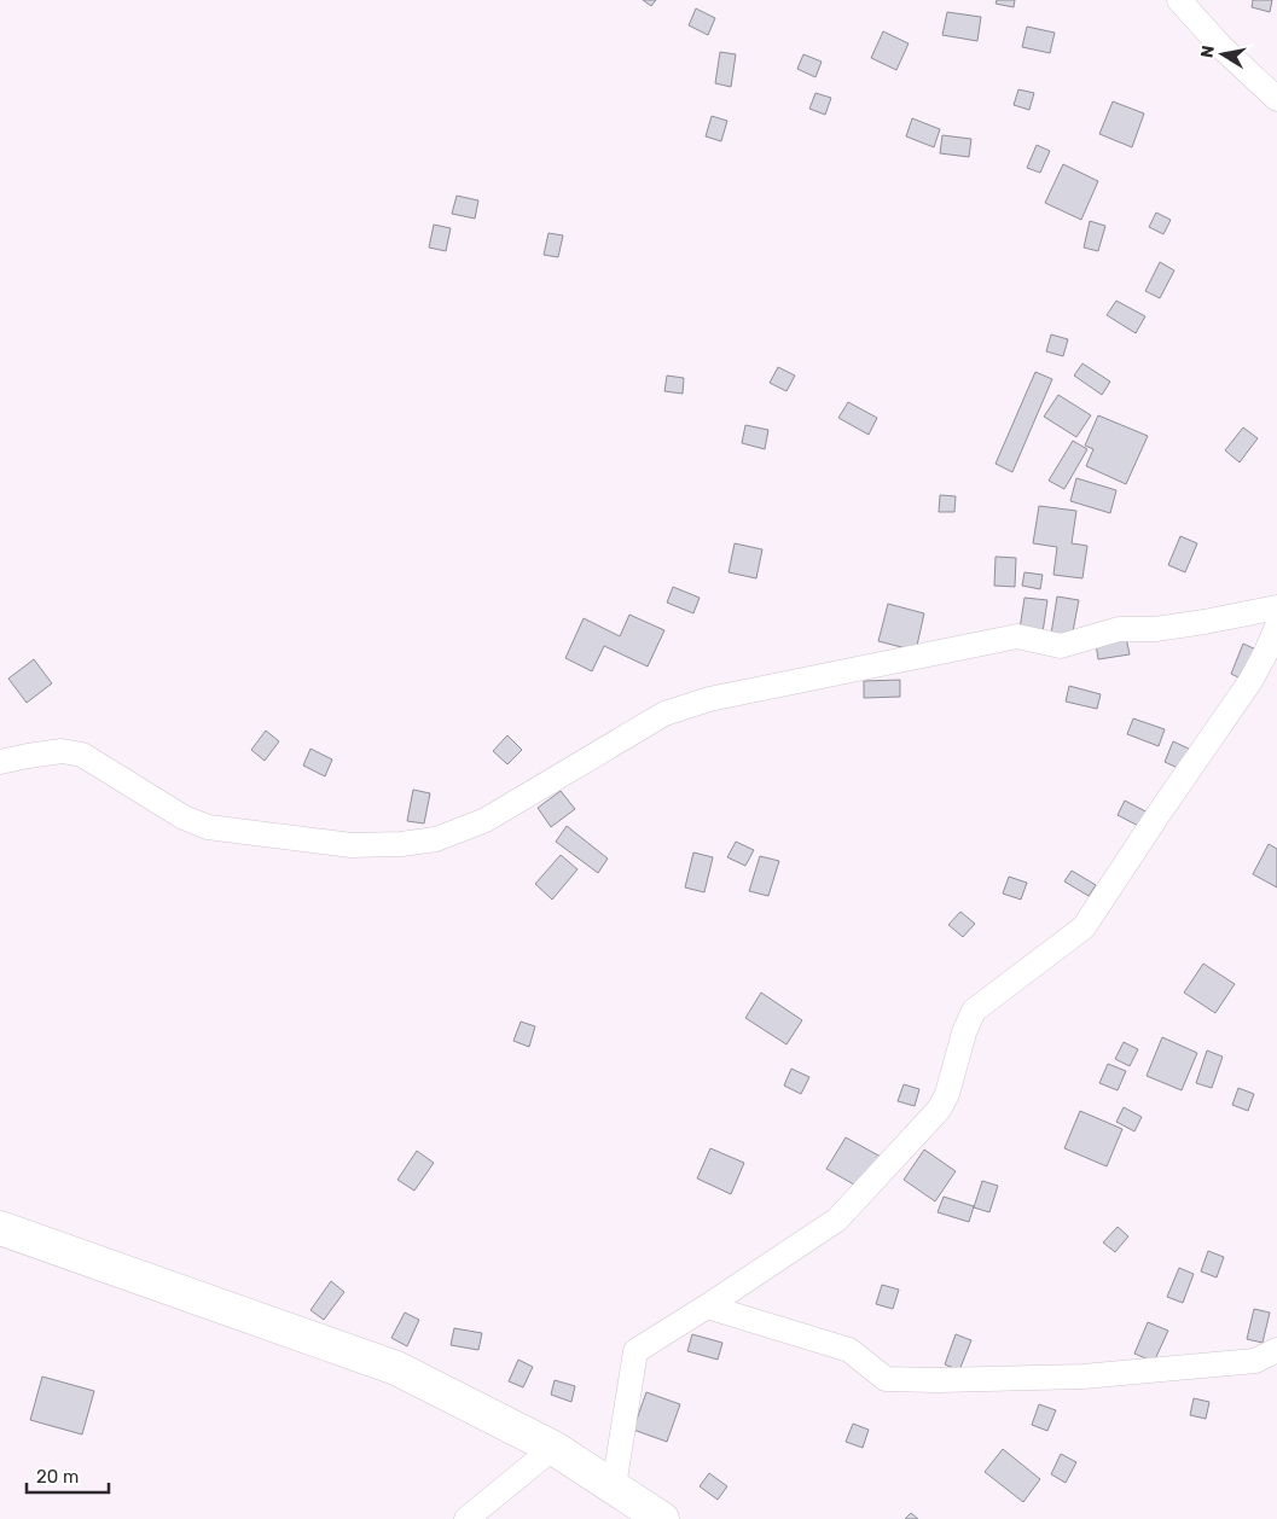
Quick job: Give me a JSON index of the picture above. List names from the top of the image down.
{
  "scale_bar": "20 m",
  "north": "left"
}
